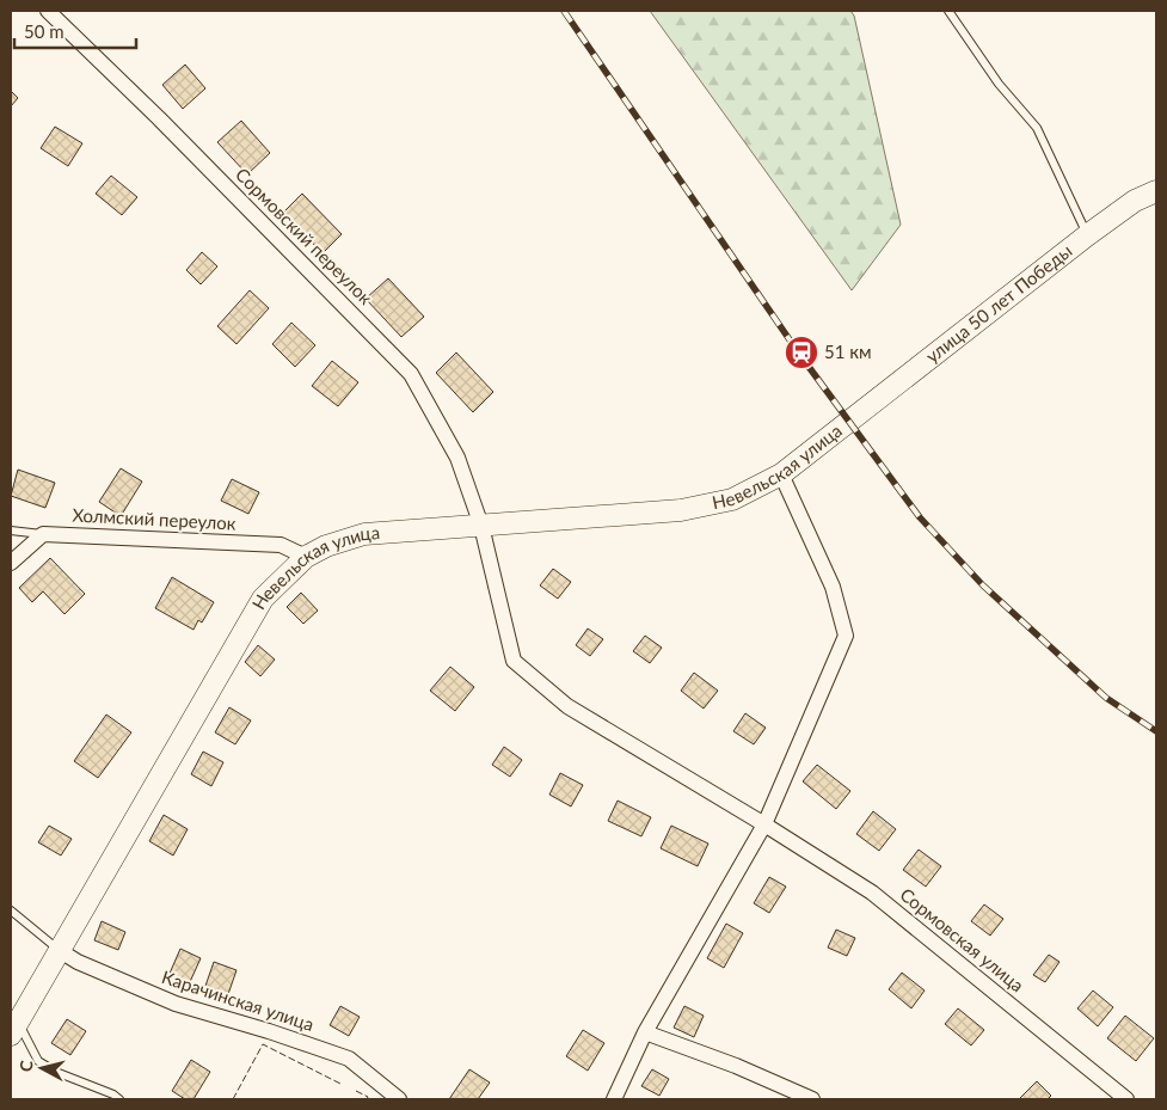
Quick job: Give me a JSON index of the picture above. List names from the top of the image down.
{
  "streets": {
    "street": [
      "Сормовский переулок",
      "улица 50 лет Победы",
      "Невельская улица",
      "Холмский переулок",
      "Сормовская улица",
      "Карачинская улица"
    ]
  },
  "crossings": [
    ["Сормовский переулок", "Невельская улица"],
    ["Сормовский переулок", "Сормовская улица"],
    ["улица 50 лет Победы", "Невельская улица"],
    ["Невельская улица", "Холмский переулок"],
    ["Невельская улица", "Сормовская улица"],
    ["Невельская улица", "Карачинская улица"]
  ],
  "places": {
    "station": ["51 км"]
  },
  "scale_bar": "50 m",
  "north": "left"
}
